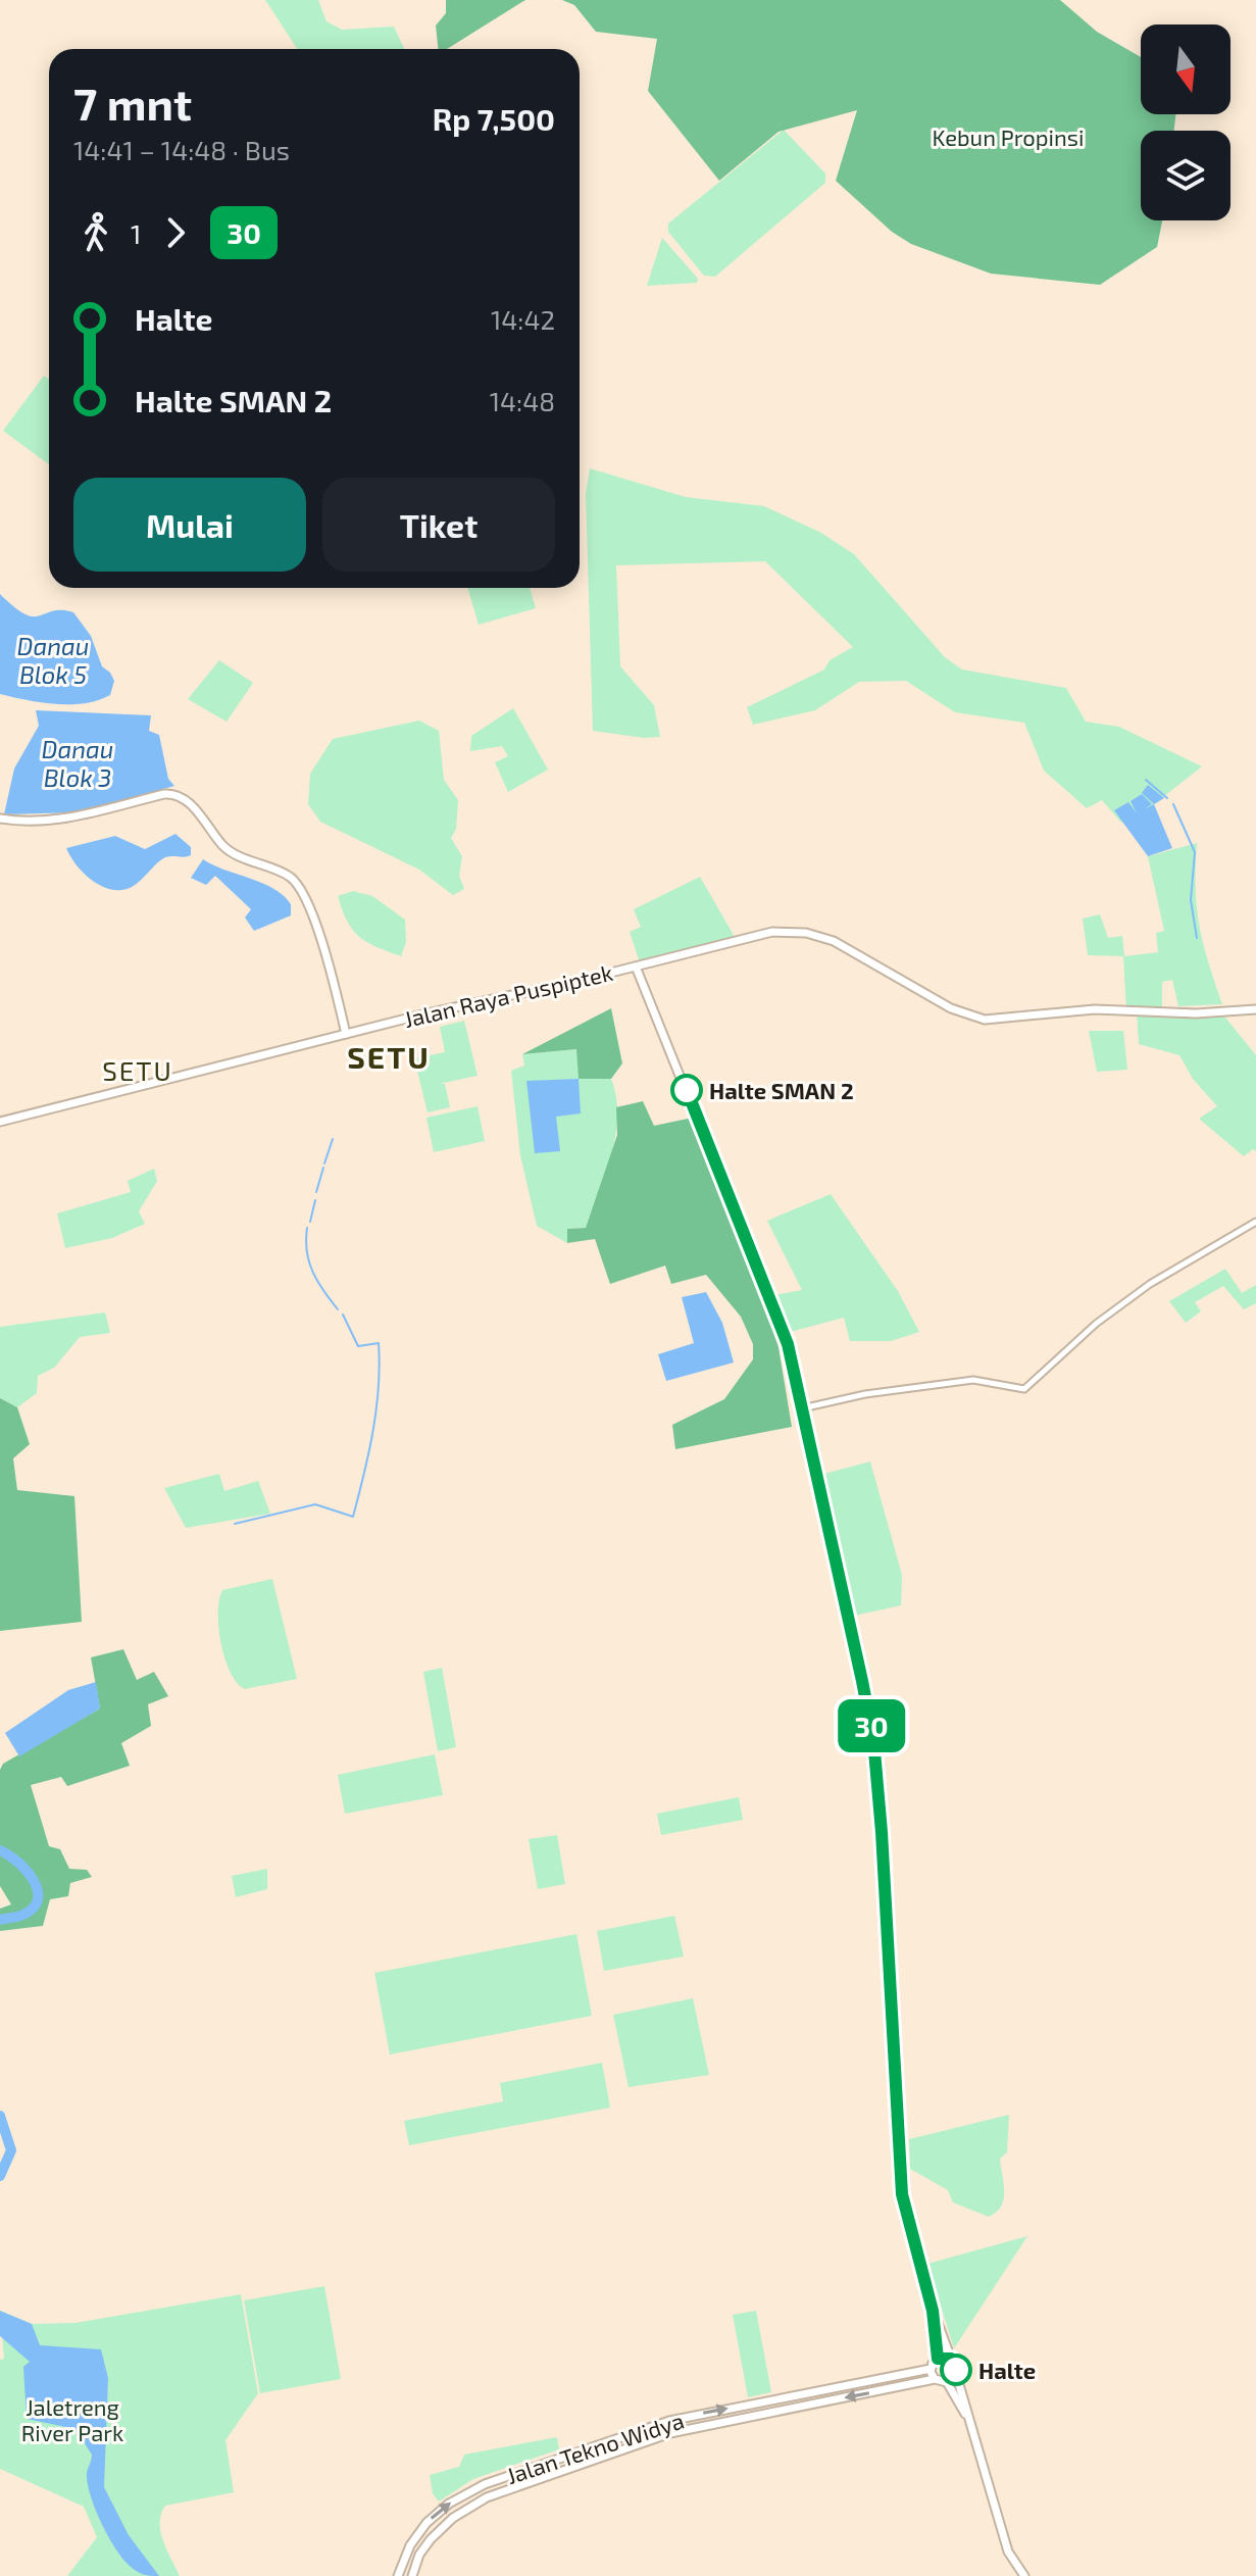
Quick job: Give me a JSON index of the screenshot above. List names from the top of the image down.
{
  "streets": {
    "main road": ["Jalan Raya Puspiptek", "Jalan Tekno Widya"]
  },
  "districts": ["SETU", "SETU"],
  "water": ["Danau Blok 5", "Danau Blok 3"],
  "parks": ["Kebun Propinsi", "Jaletreng River Park"],
  "places": ["Halte SMAN 2", "Halte"],
  "lines": ["bus line 30"],
  "north": "bottom",
  "page": {
    "on_map": "30",
    "heading": ["7 mnt", "14:41 – 14:48 · Bus", "Rp 7,500"],
    "legs": ["1", "30"],
    "list": [
      {
        "name": "Halte",
        "value": "14:42"
      },
      {
        "name": "Halte SMAN 2",
        "value": "14:48"
      }
    ],
    "buttons": ["Mulai", "Tiket"]
  }
}
